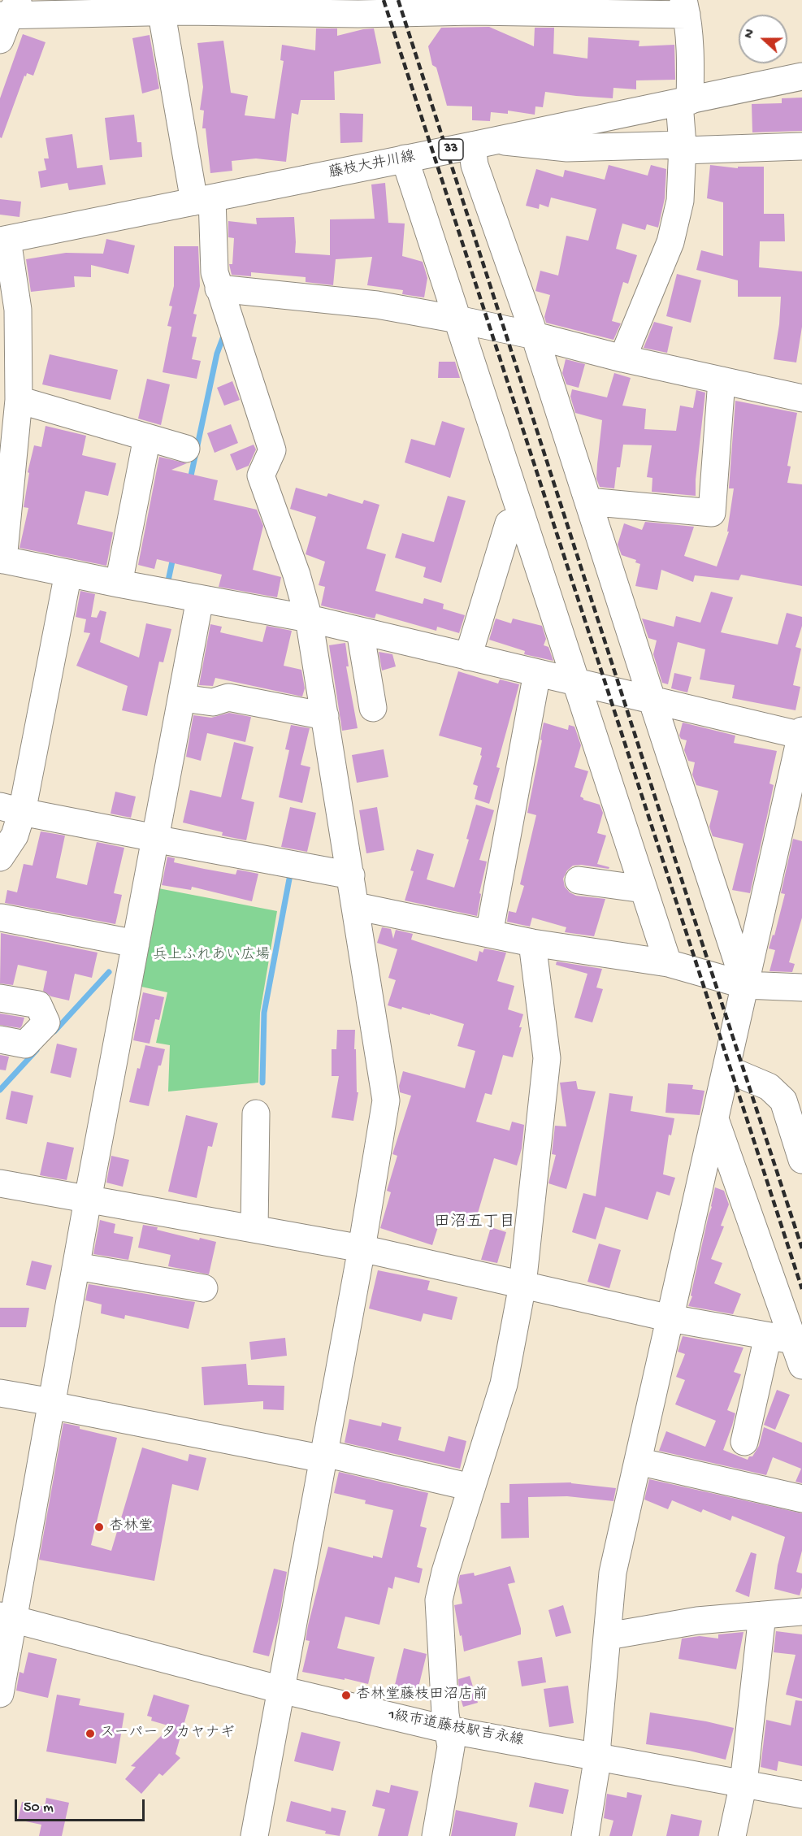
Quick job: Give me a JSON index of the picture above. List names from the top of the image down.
{
  "streets": {
    "street": ["33", "藤枝大井川線", "1級市道藤枝駅吉永線"]
  },
  "districts": ["田沼五丁目"],
  "parks": ["兵上ふれあい広場"],
  "places": ["杏林堂", "杏林堂藤枝田沼店前", "スーパー タカヤナギ"],
  "scale_bar": "50 m",
  "north": "left"
}
